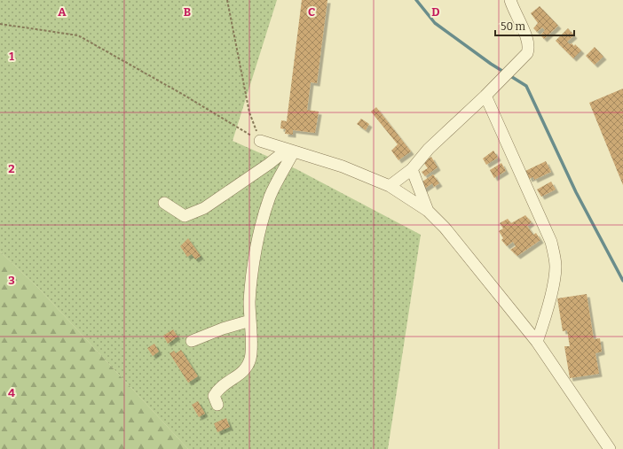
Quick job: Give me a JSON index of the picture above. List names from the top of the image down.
{
  "scale_bar": "50 m",
  "grid": {
    "columns": [
      "A",
      "B",
      "C",
      "D"
    ],
    "rows": [
      "1",
      "2",
      "3",
      "4"
    ]
  }
}
